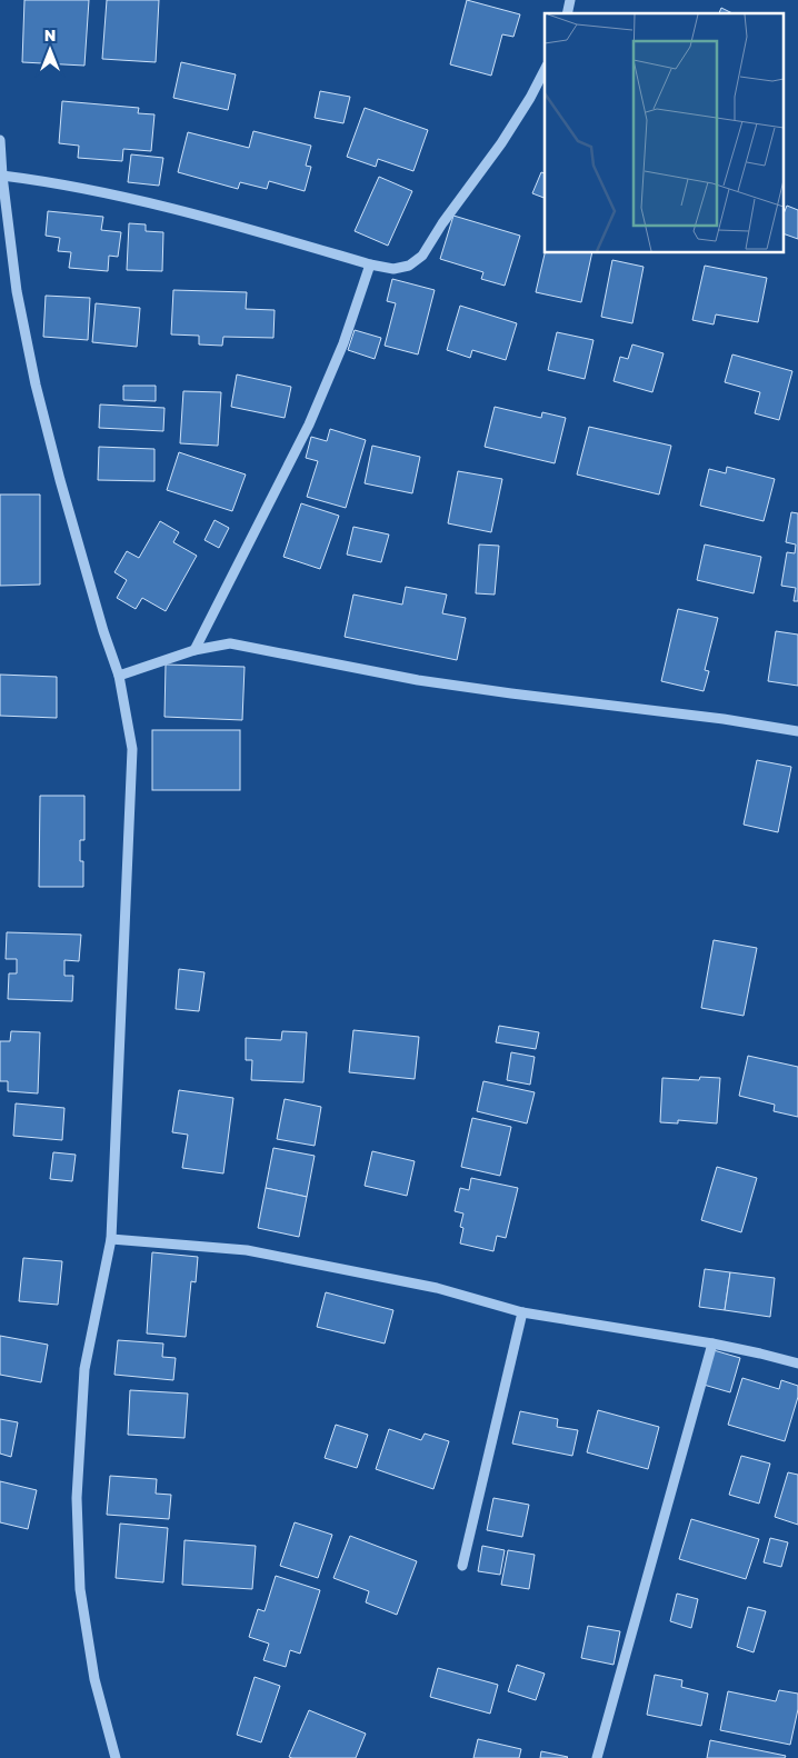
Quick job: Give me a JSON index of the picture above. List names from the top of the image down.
{
  "north": "top"
}
